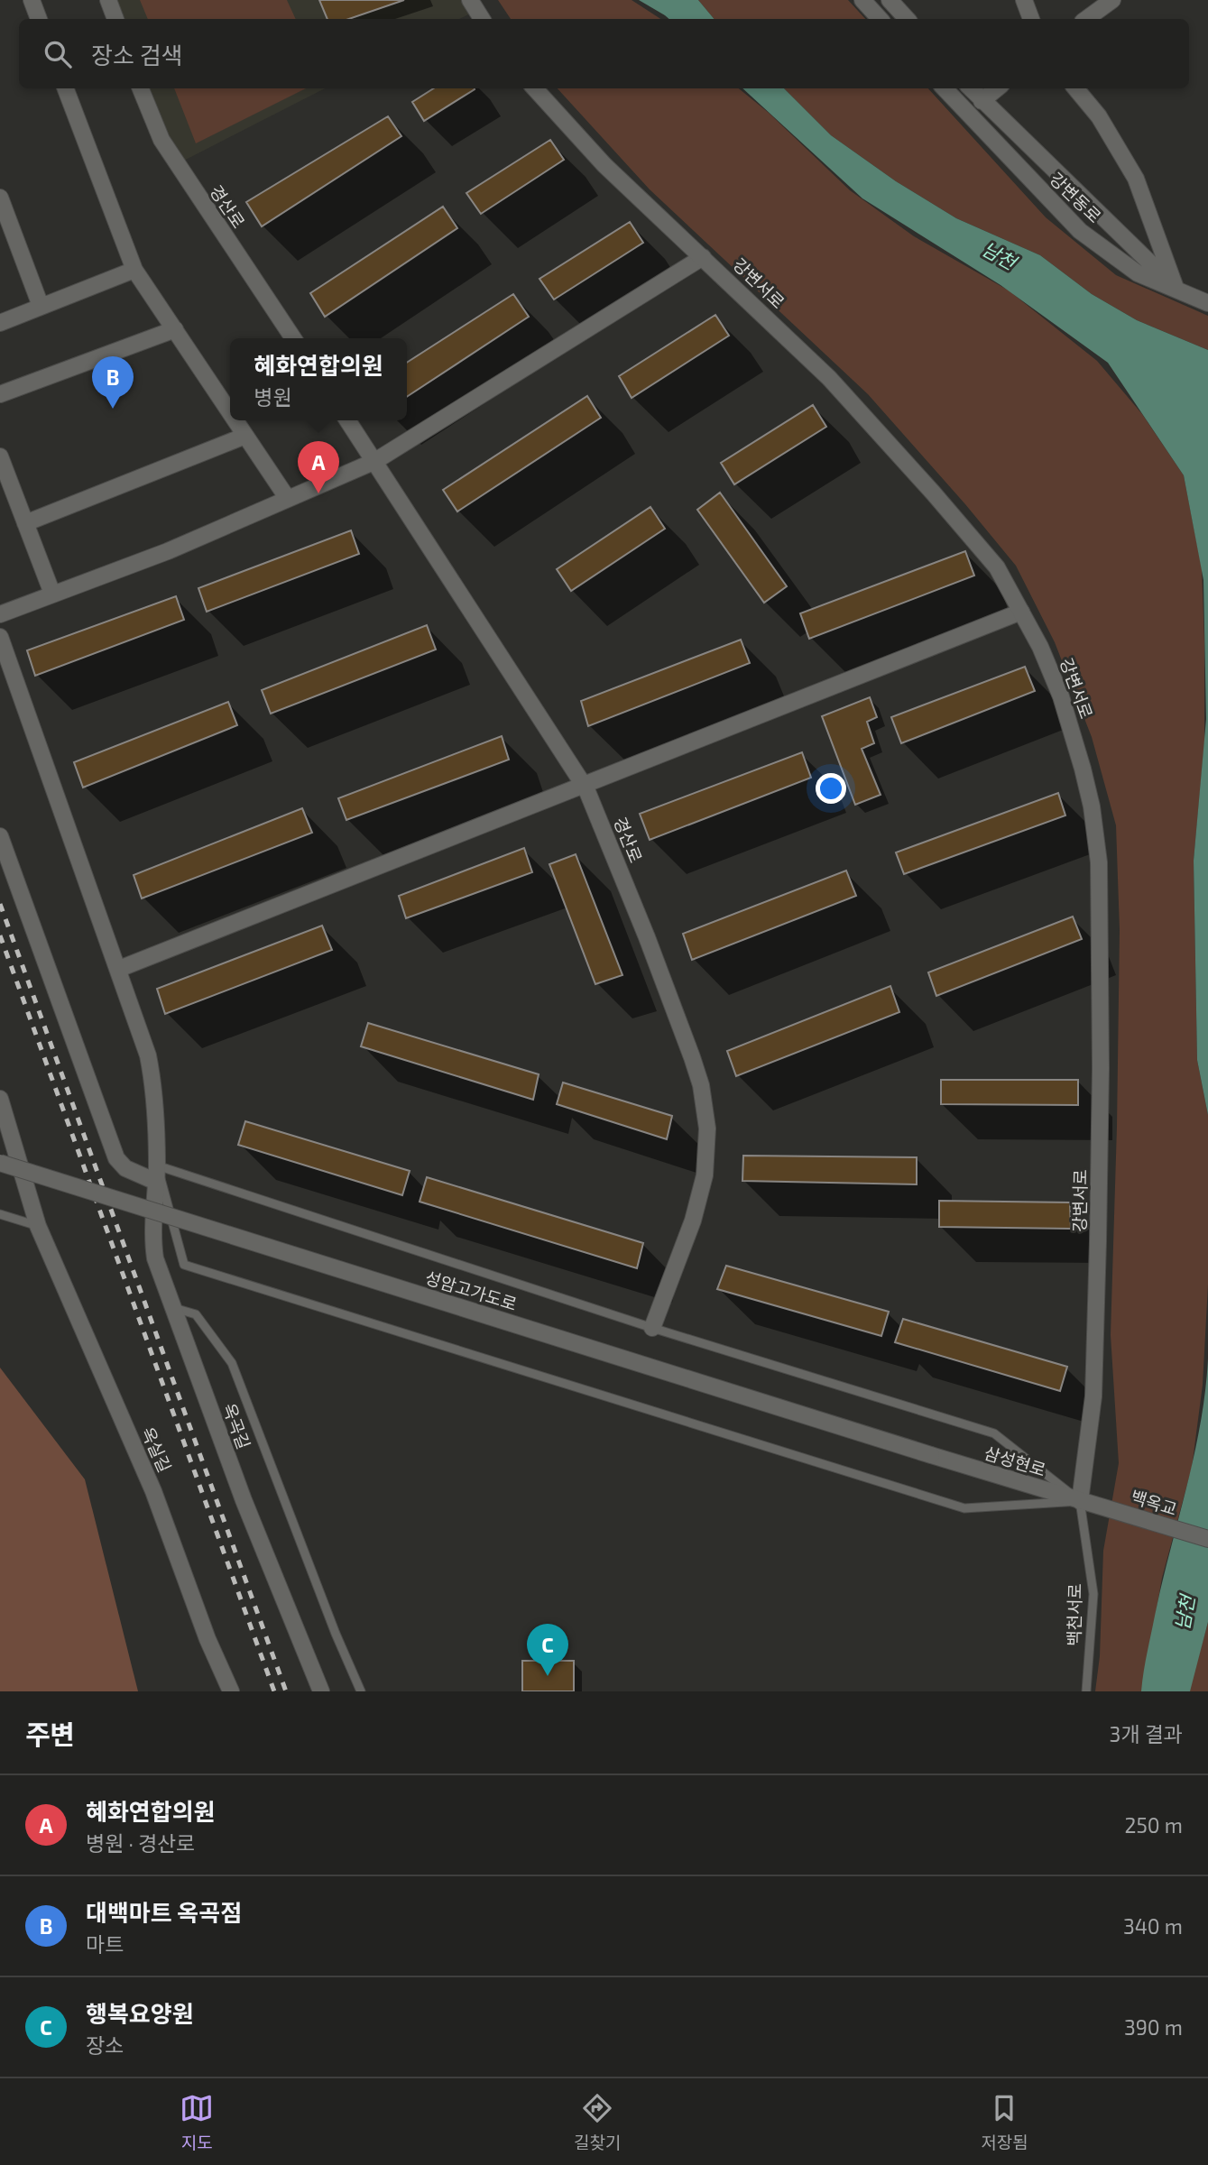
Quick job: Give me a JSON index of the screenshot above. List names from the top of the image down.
{
  "streets": {
    "street": [
      "강변동로",
      "경산로",
      "강변서로",
      "성암고가도로",
      "옥곡길",
      "옥실길",
      "삼성현로",
      "백옥교"
    ],
    "lane": ["백천서로"]
  },
  "crossings": [
    ["강변서로", "삼성현로"],
    ["강변서로", "백옥교"],
    ["강변서로", "백천서로"],
    ["성암고가도로", "삼성현로"],
    ["삼성현로", "백옥교"],
    ["삼성현로", "백천서로"],
    ["백옥교", "백천서로"]
  ],
  "water": ["남천"],
  "page": {
    "search": "장소 검색",
    "popup": ["혜화연합의원", "병원"],
    "pins": ["B", "A", "C"],
    "heading": ["주변", "3개 결과"],
    "list": [
      {
        "mark": "A",
        "name": "혜화연합의원",
        "note": "병원 · 경산로",
        "value": "250 m"
      },
      {
        "mark": "B",
        "name": "대백마트 옥곡점",
        "note": "마트",
        "value": "340 m"
      },
      {
        "mark": "C",
        "name": "행복요양원",
        "note": "장소",
        "value": "390 m"
      }
    ],
    "nav": ["지도", "길찾기", "저장됨"]
  }
}
